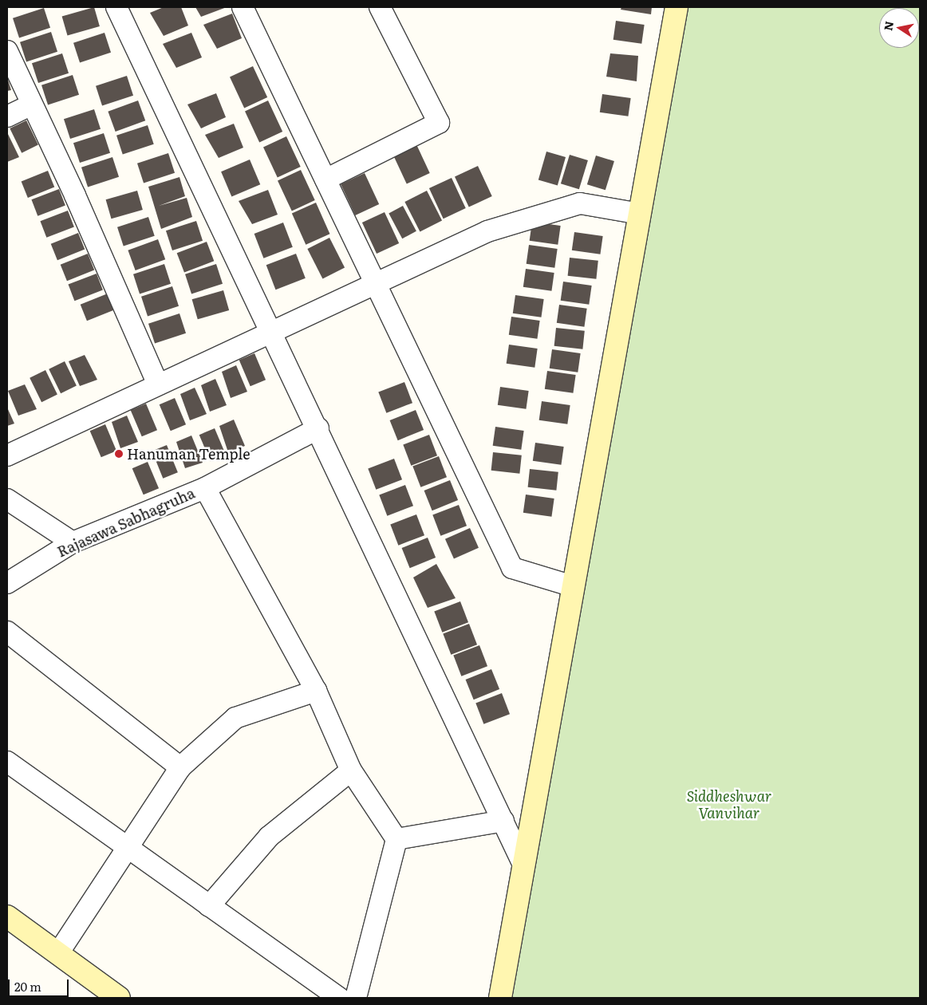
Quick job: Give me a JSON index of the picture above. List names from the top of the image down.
{
  "streets": {
    "street": ["Rajasawa Sabhagruha"]
  },
  "parks": ["Siddheshwar Vanvihar"],
  "places": ["Hanuman Temple"],
  "scale_bar": "20 m",
  "north": "left"
}
